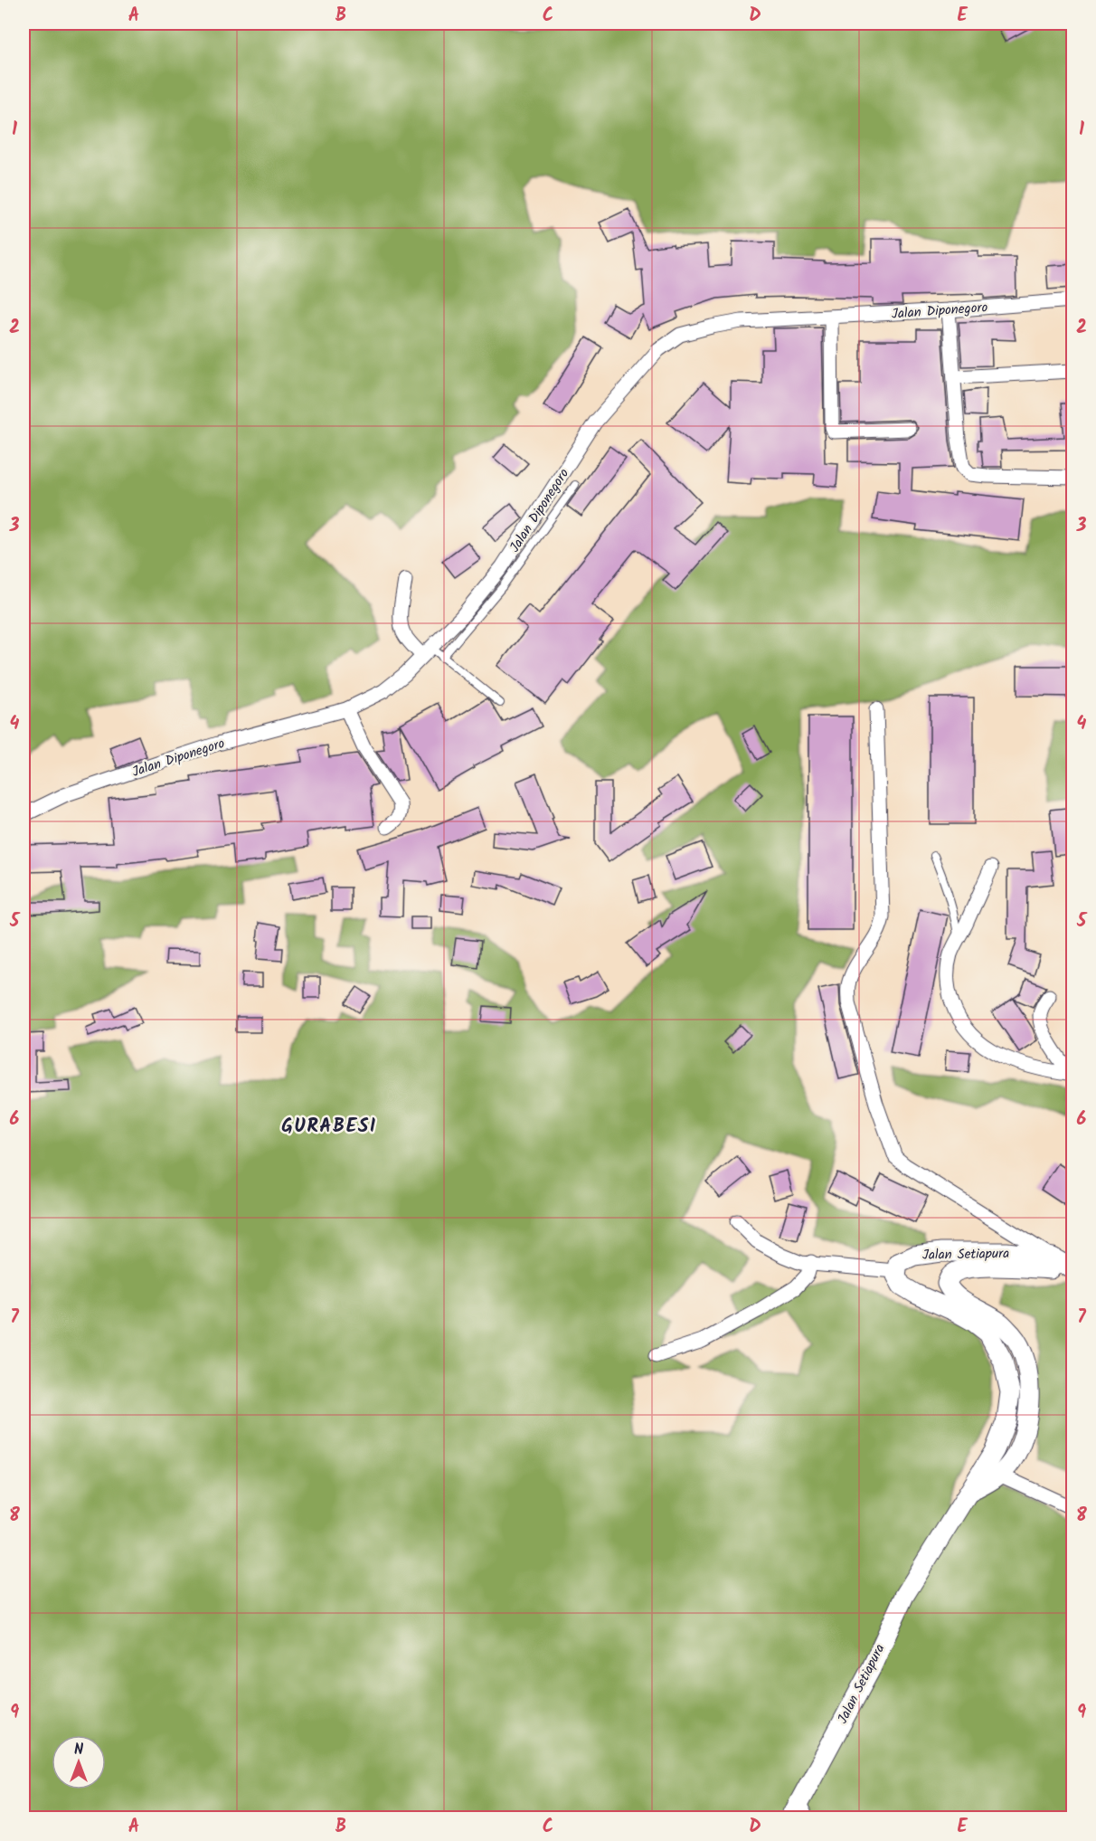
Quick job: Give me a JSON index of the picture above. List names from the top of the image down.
{
  "streets": {
    "street": ["Jalan Diponegoro", "Jalan Setiapura"]
  },
  "districts": ["GURABESI"],
  "north": "top",
  "grid": {
    "columns": [
      "A",
      "B",
      "C",
      "D",
      "E"
    ],
    "rows": [
      "1",
      "2",
      "3",
      "4",
      "5",
      "6",
      "7",
      "8",
      "9"
    ]
  }
}
